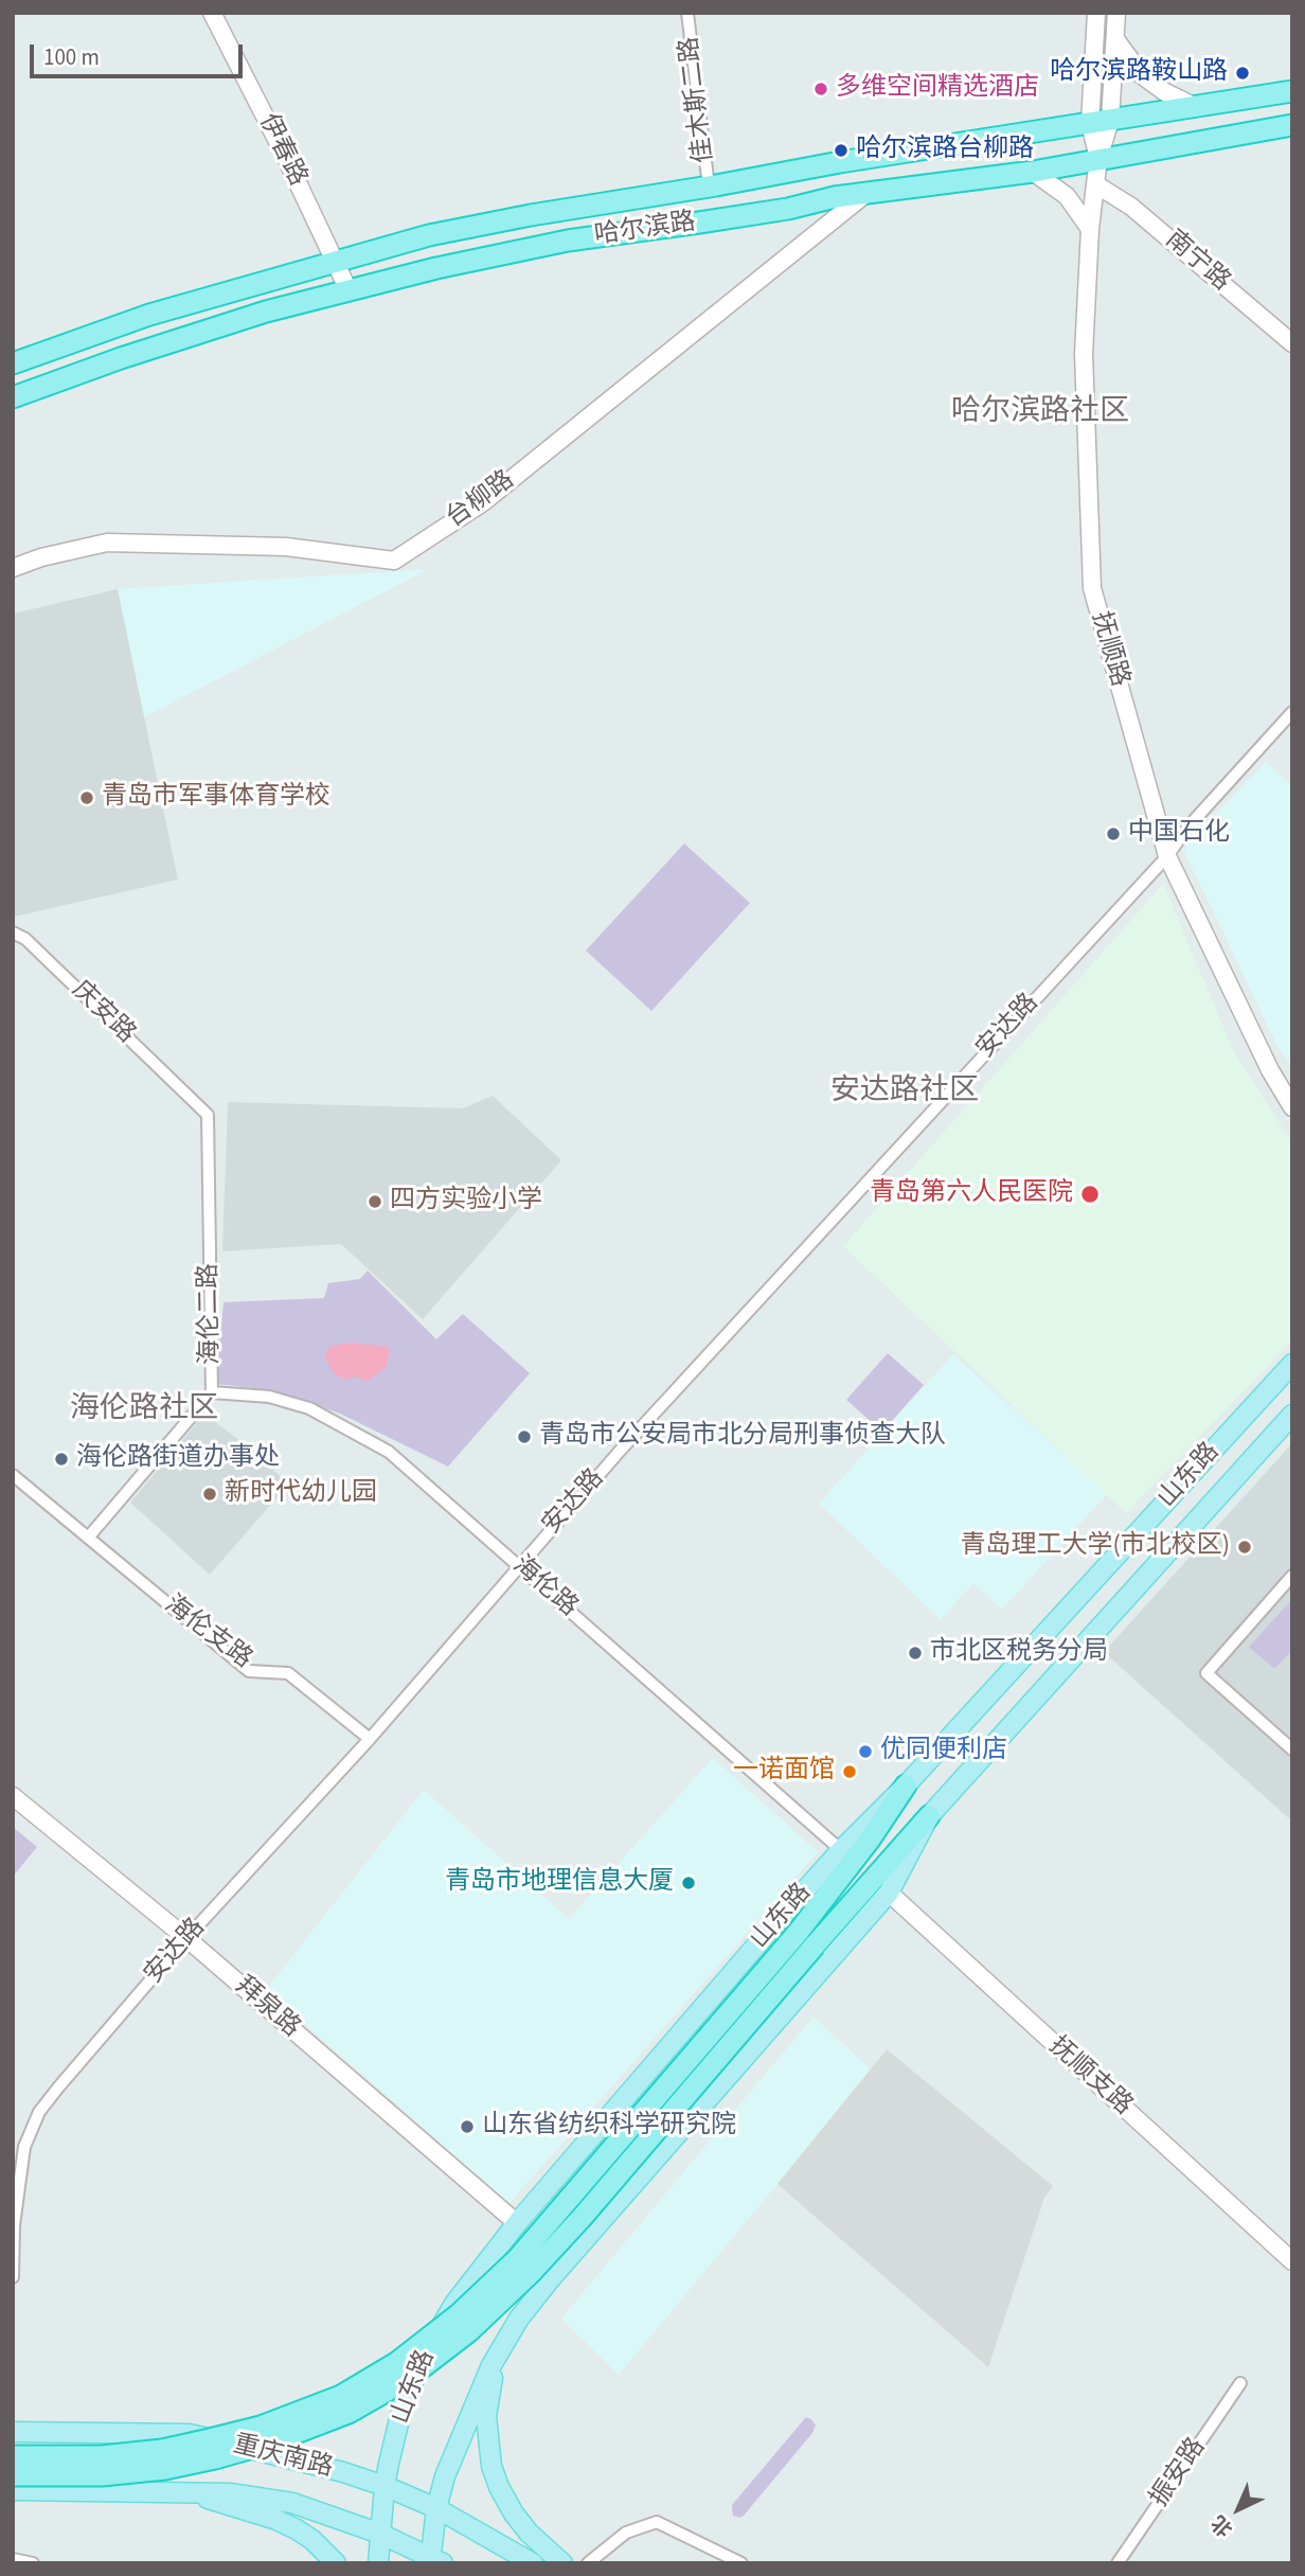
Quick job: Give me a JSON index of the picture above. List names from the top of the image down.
{
  "streets": {
    "highway": ["哈尔滨路"],
    "main road": ["山东路", "重庆南路"],
    "street": [
      "佳木斯二路",
      "伊春路",
      "南宁路",
      "台柳路",
      "抚顺路",
      "庆安路",
      "安达路",
      "海伦二路",
      "海伦路",
      "海伦支路",
      "拜泉路",
      "抚顺支路",
      "振安路"
    ]
  },
  "crossings": [
    ["佳木斯二路", "哈尔滨路"],
    ["伊春路", "哈尔滨路"],
    ["哈尔滨路", "台柳路"],
    ["哈尔滨路", "抚顺路"],
    ["南宁路", "抚顺路"],
    ["抚顺路", "安达路"],
    ["庆安路", "海伦二路"],
    ["安达路", "海伦路"],
    ["安达路", "海伦支路"],
    ["安达路", "拜泉路"],
    ["海伦二路", "海伦路"],
    ["海伦二路", "海伦支路"],
    ["山东路", "海伦路"],
    ["山东路", "拜泉路"],
    ["山东路", "抚顺支路"],
    ["山东路", "重庆南路"]
  ],
  "districts": ["哈尔滨路社区", "安达路社区", "海伦路社区"],
  "places": [
    "哈尔滨路鞍山路",
    "多维空间精选酒店",
    "哈尔滨路台柳路",
    "青岛市军事体育学校",
    "中国石化",
    "青岛第六人民医院",
    "四方实验小学",
    "青岛市公安局市北分局刑事侦查大队",
    "海伦路街道办事处",
    "新时代幼儿园",
    "青岛理工大学(市北校区)",
    "市北区税务分局",
    "优同便利店",
    "一诺面馆",
    "青岛市地理信息大厦",
    "山东省纺织科学研究院"
  ],
  "scale_bar": "100 m",
  "north": "bottom left"
}
